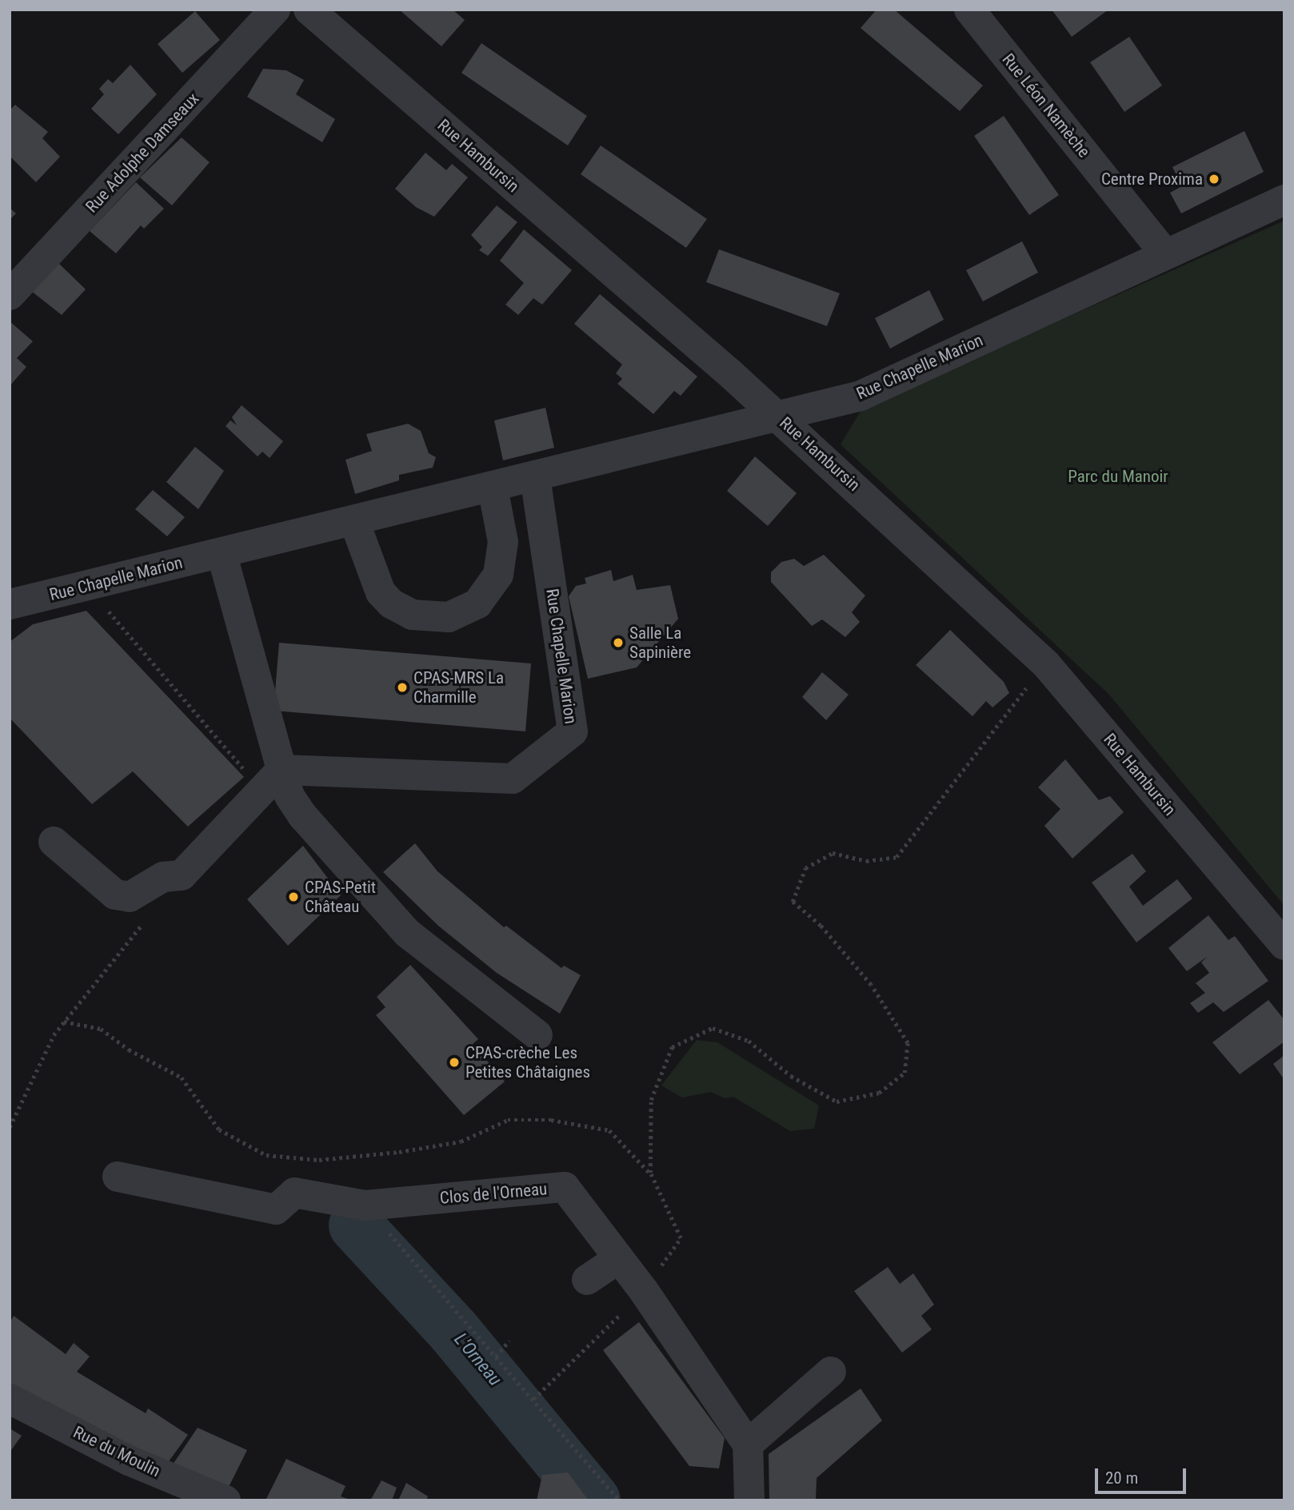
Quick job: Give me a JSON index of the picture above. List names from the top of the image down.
{
  "streets": {
    "street": [
      "Rue Léon Namèche",
      "Rue Adolphe Damseaux",
      "Rue Hambursin",
      "Rue Chapelle Marion",
      "Clos de l'Orneau",
      "Rue du Moulin"
    ]
  },
  "crossings": [
    ["Rue Léon Namèche", "Rue Chapelle Marion"],
    ["Rue Hambursin", "Rue Chapelle Marion"]
  ],
  "water": ["L'Orneau"],
  "parks": ["Parc du Manoir"],
  "places": [
    "Centre Proxima",
    "Salle La Sapinière",
    "CPAS-MRS La Charmille",
    "CPAS-Petit Château",
    "CPAS-crèche Les Petites Châtaignes"
  ],
  "scale_bar": "20 m"
}
